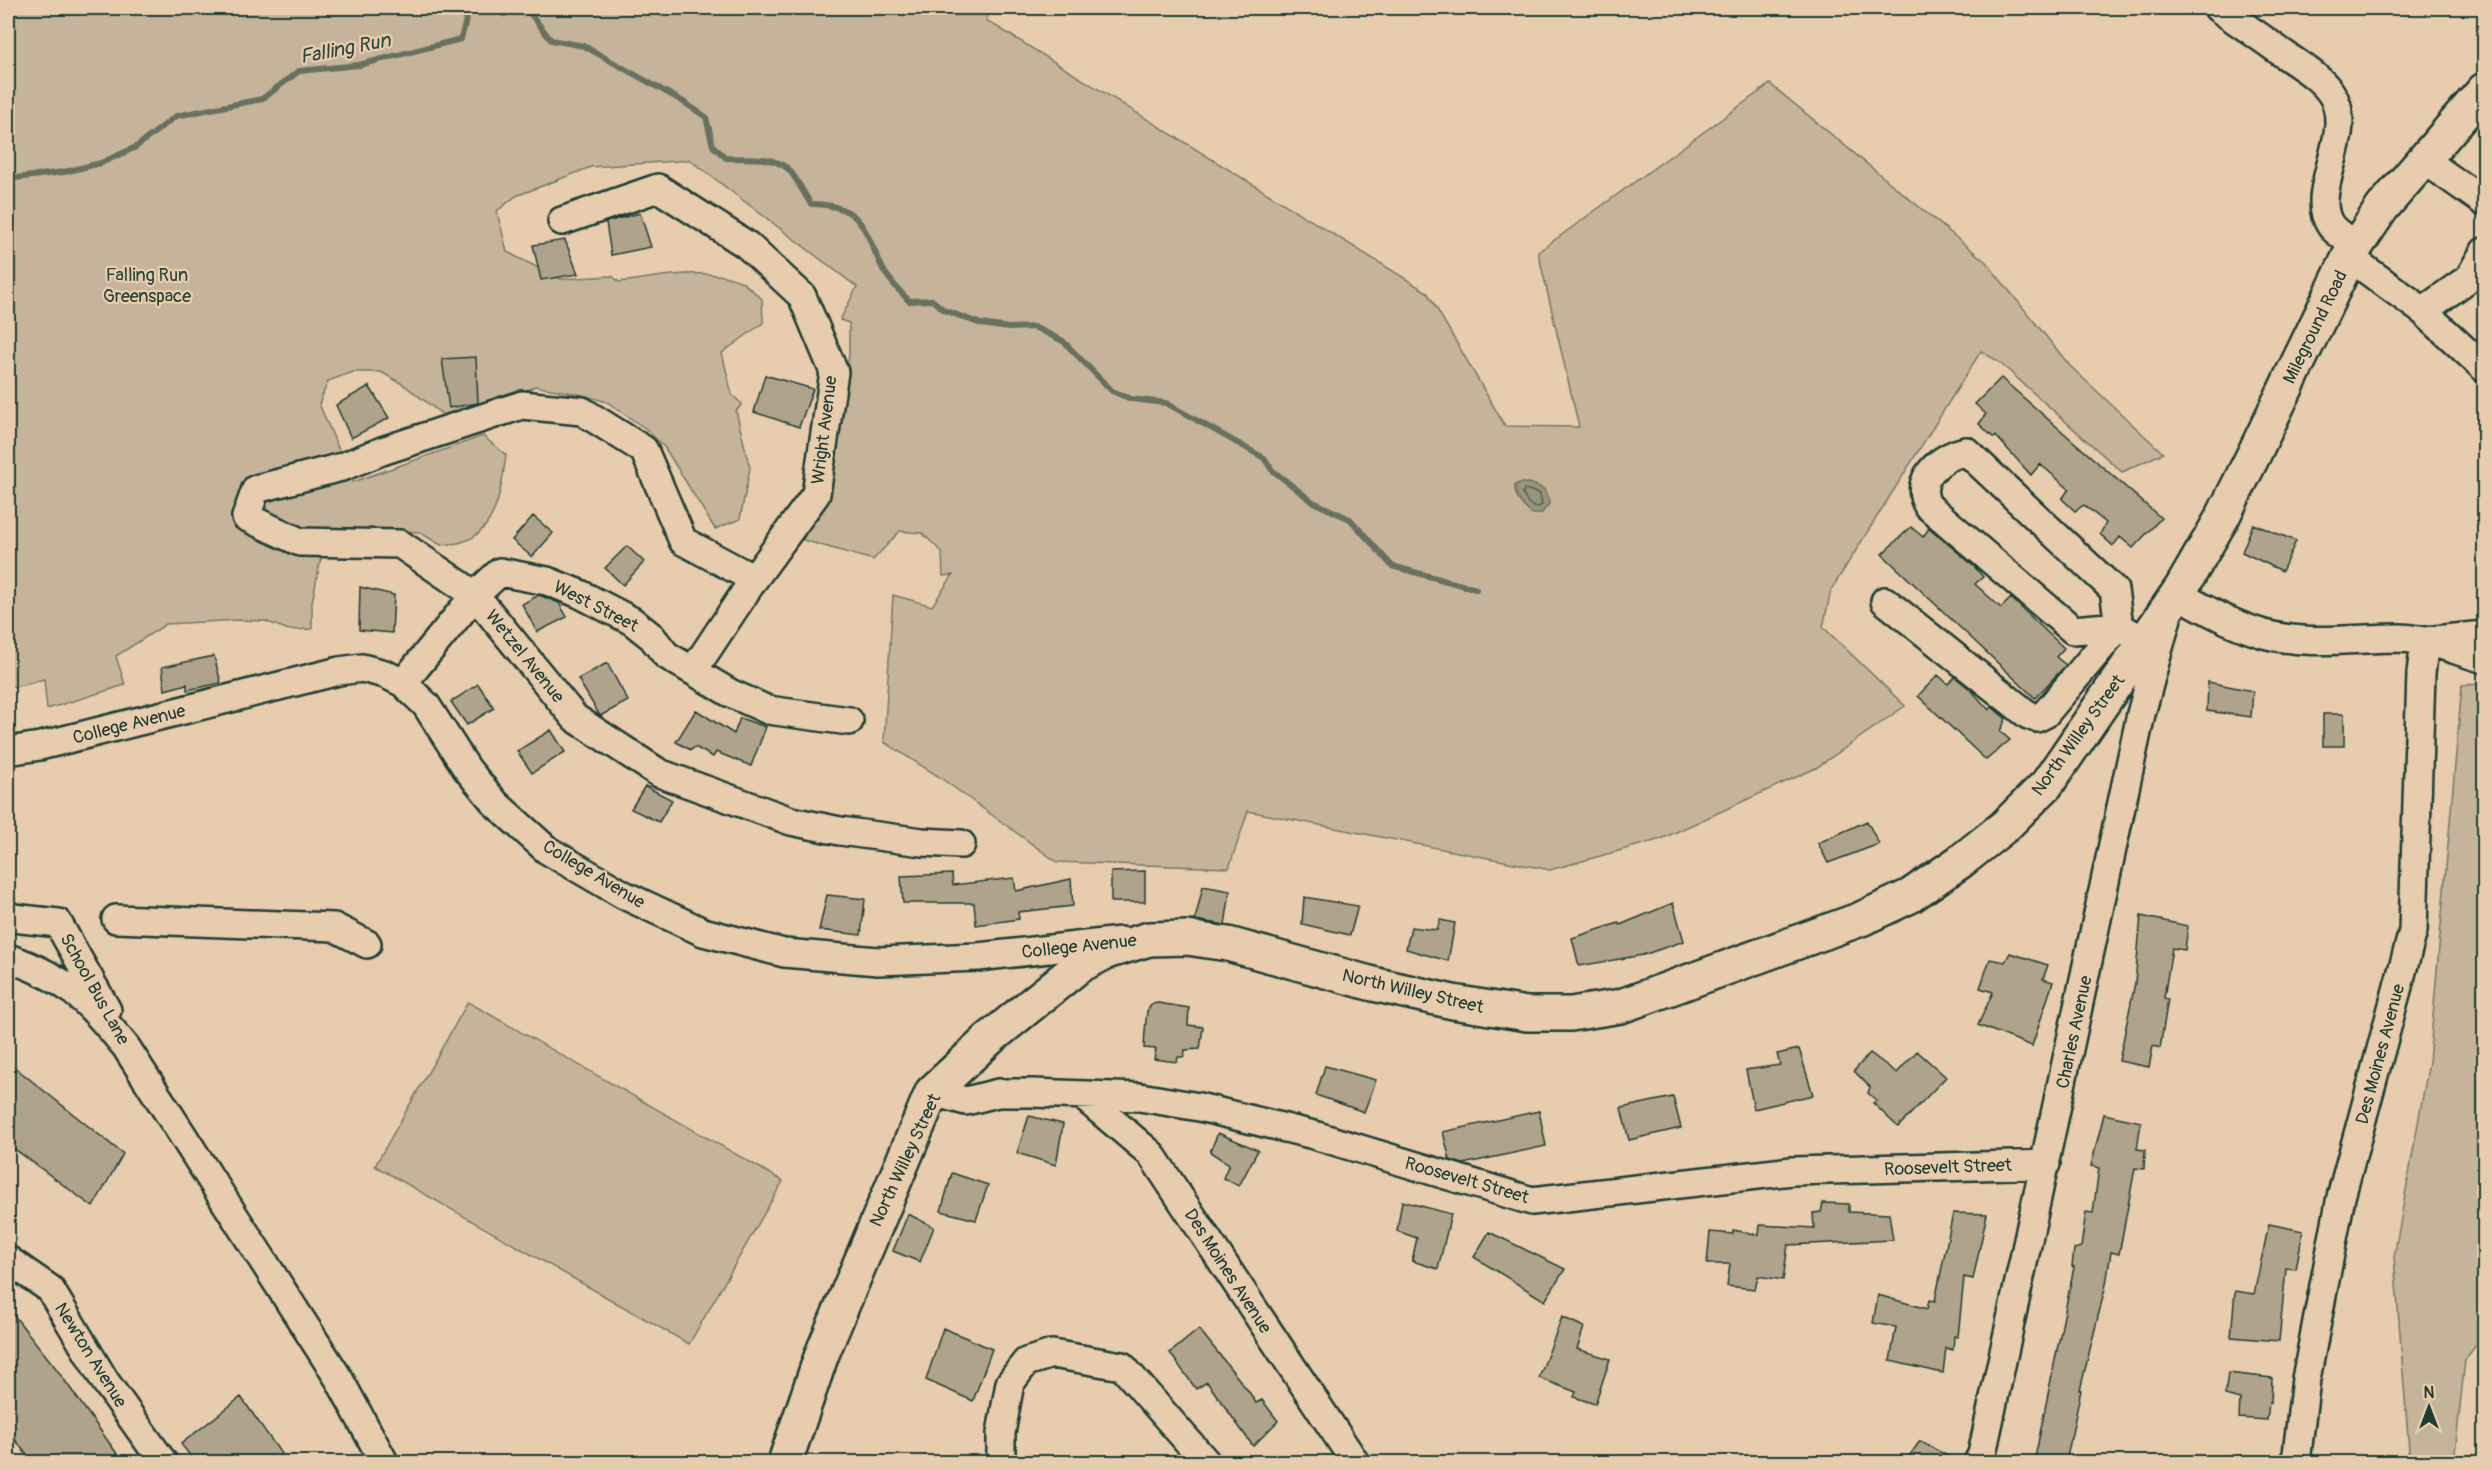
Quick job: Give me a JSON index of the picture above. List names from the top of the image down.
{
  "streets": {
    "main road": ["Mileground Road", "North Willey Street"],
    "street": [
      "Wright Avenue",
      "West Street",
      "Wetzel Avenue",
      "College Avenue",
      "School Bus Lane",
      "Charles Avenue",
      "Des Moines Avenue",
      "Roosevelt Street",
      "Newton Avenue"
    ]
  },
  "crossings": [
    ["Mileground Road", "North Willey Street"],
    ["Mileground Road", "Charles Avenue"],
    ["Wright Avenue", "West Street"],
    ["Wright Avenue", "Wetzel Avenue"],
    ["West Street", "Wetzel Avenue"],
    ["West Street", "College Avenue"],
    ["College Avenue", "North Willey Street"],
    ["North Willey Street", "Charles Avenue"],
    ["North Willey Street", "Roosevelt Street"],
    ["Charles Avenue", "Roosevelt Street"],
    ["Des Moines Avenue", "Roosevelt Street"]
  ],
  "water": ["Falling Run"],
  "parks": ["Falling Run Greenspace"],
  "north": "top"
}
